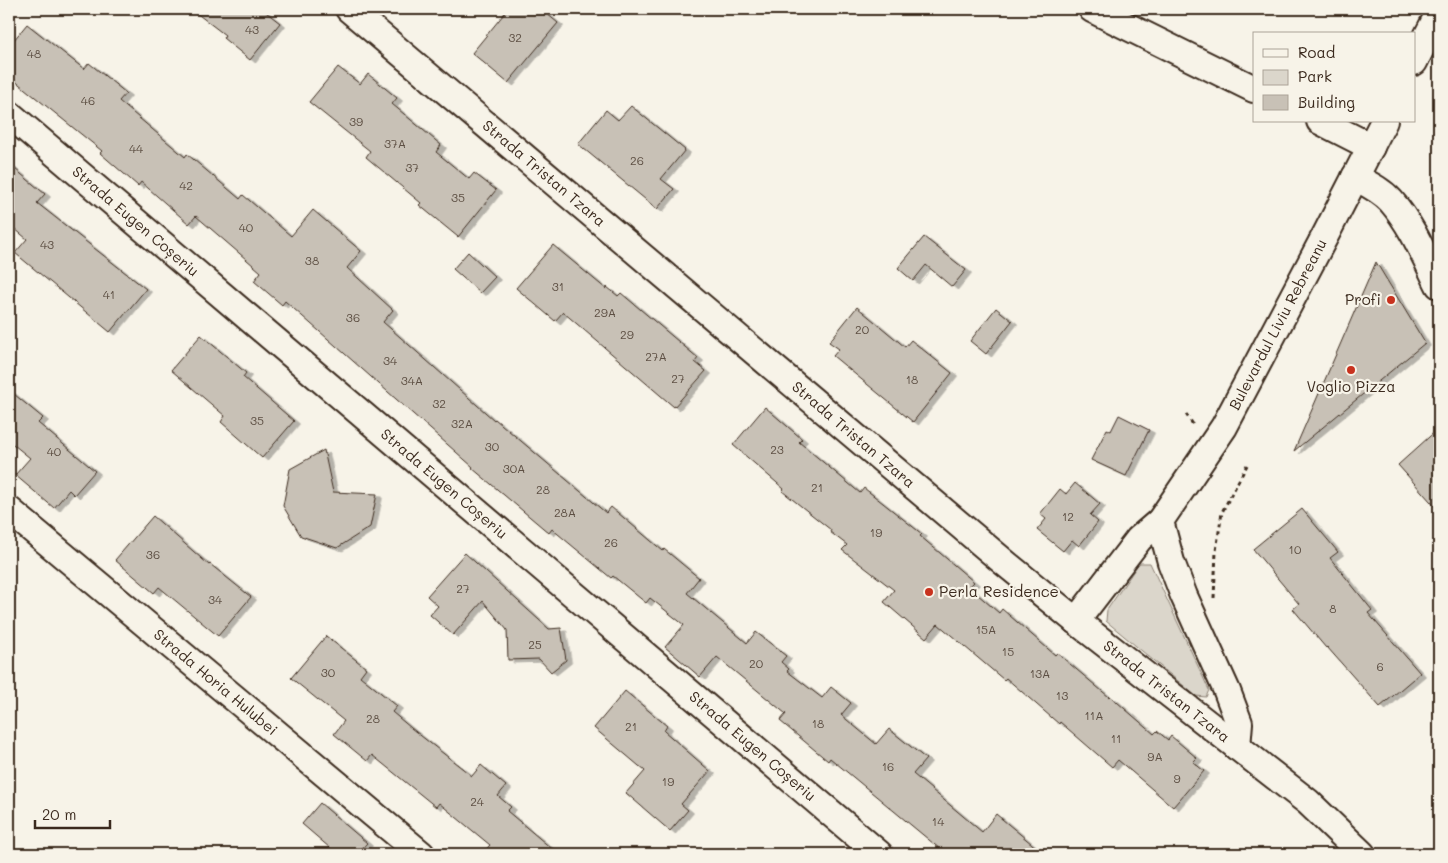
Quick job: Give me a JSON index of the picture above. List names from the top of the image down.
{
  "streets": {
    "street": [
      "Strada Tristan Tzara",
      "Strada Eugen Coșeriu",
      "Bulevardul Liviu Rebreanu",
      "Strada Horia Hulubei"
    ]
  },
  "crossings": [
    ["Strada Tristan Tzara", "Bulevardul Liviu Rebreanu"]
  ],
  "places": ["Profi", "Voglio Pizza", "Perla Residence"],
  "house_numbers": [
    "43",
    "32",
    "48",
    "46",
    "39",
    "37A",
    "44",
    "26",
    "37",
    "42",
    "35",
    "40",
    "43",
    "38",
    "31",
    "41",
    "29A",
    "36",
    "20",
    "29",
    "27A",
    "34",
    "27",
    "18",
    "34A",
    "32",
    "35",
    "32A",
    "30",
    "23",
    "40",
    "30A",
    "21",
    "28",
    "28A",
    "12",
    "19",
    "26",
    "10",
    "36",
    "27",
    "34",
    "8",
    "15A",
    "25",
    "15",
    "20",
    "6",
    "30",
    "13A",
    "13",
    "11A",
    "28",
    "18",
    "21",
    "11",
    "9A",
    "16",
    "9",
    "19",
    "24",
    "14"
  ],
  "legend": ["Road", "Park", "Building"],
  "scale_bar": "20 m"
}
